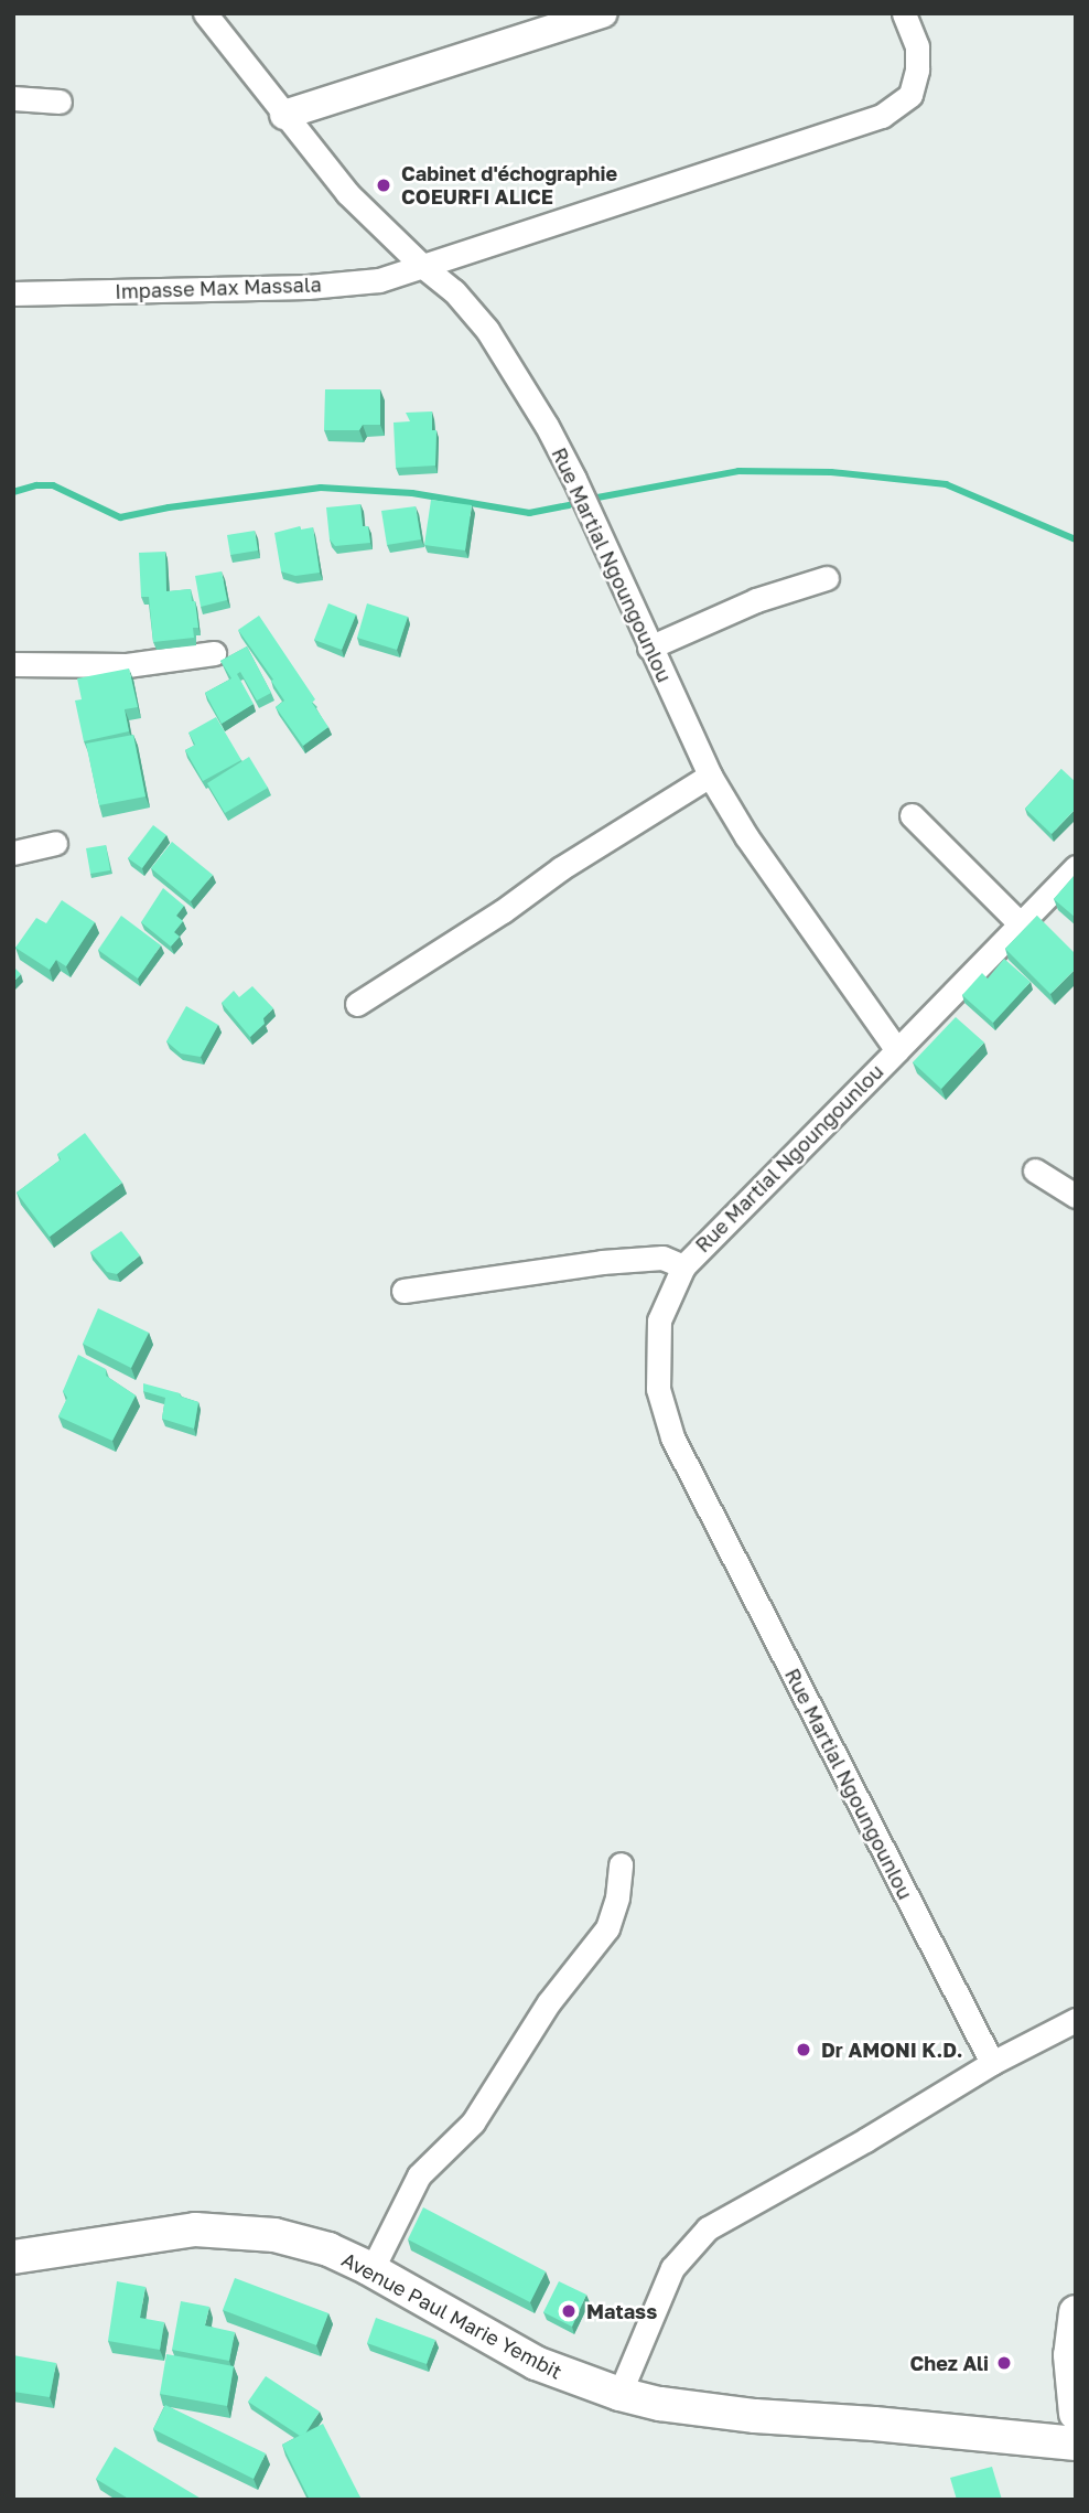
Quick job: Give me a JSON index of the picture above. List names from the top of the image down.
{
  "streets": {
    "main road": ["Avenue Paul Marie Yembit"],
    "street": ["Impasse Max Massala", "Rue Martial Ngoungounlou"]
  },
  "crossings": [
    ["Impasse Max Massala", "Rue Martial Ngoungounlou"]
  ],
  "places": [
    "Cabinet d'échographie COEURFI ALICE",
    "Dr AMONI K.D.",
    "Matass",
    "Chez Ali"
  ]
}
